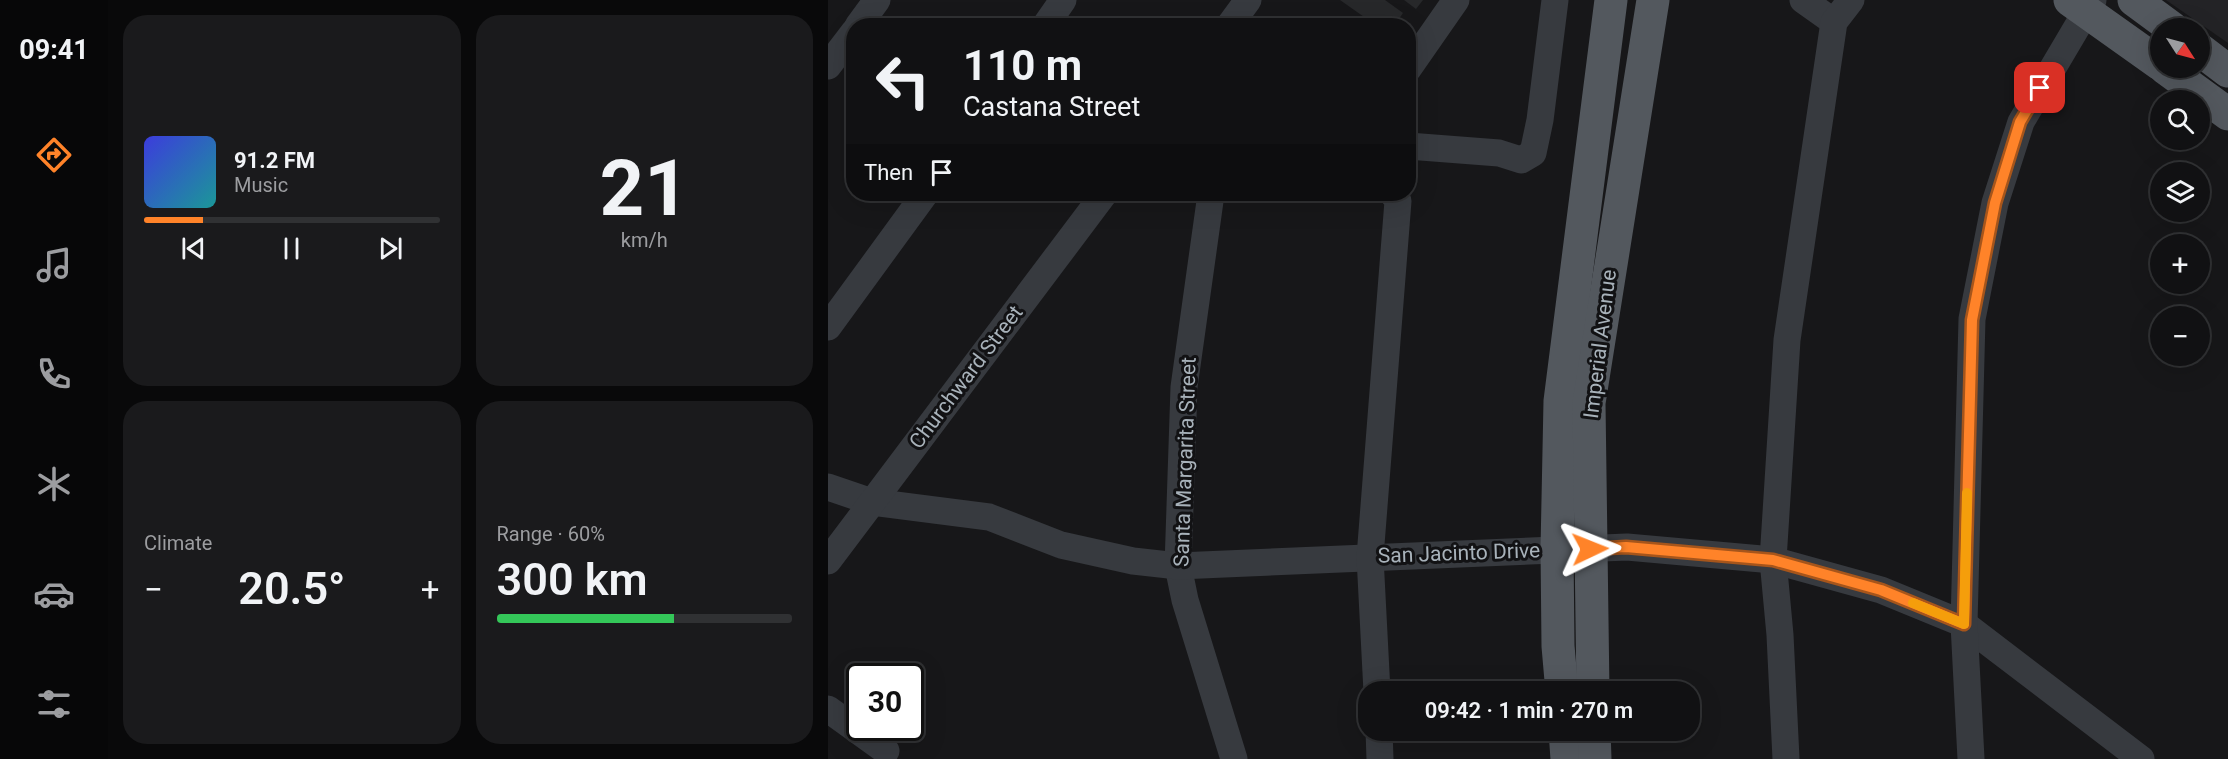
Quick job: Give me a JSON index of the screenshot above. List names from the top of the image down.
{
  "streets": {
    "main road": ["Imperial Avenue"],
    "street": ["Churchward Street", "Santa Margarita Street", "San Jacinto Drive"]
  },
  "crossings": [
    ["Imperial Avenue", "San Jacinto Drive"],
    ["Churchward Street", "San Jacinto Drive"],
    ["Santa Margarita Street", "San Jacinto Drive"]
  ],
  "north": "bottom right",
  "page": {
    "tabs": "09:41",
    "tile": [
      ["21", "km/h"],
      "Climate",
      ["Range · 60%", "300 km"]
    ],
    "map_buttons": ["+", "−"],
    "turn": ["110 m", "Castana Street"],
    "song": ["91.2 FM", "Music"],
    "then": "Then",
    "heat": ["−", "20.5°", "+"],
    "limit": "30",
    "trip": "09:42 · 1 min · 270 m"
  }
}
